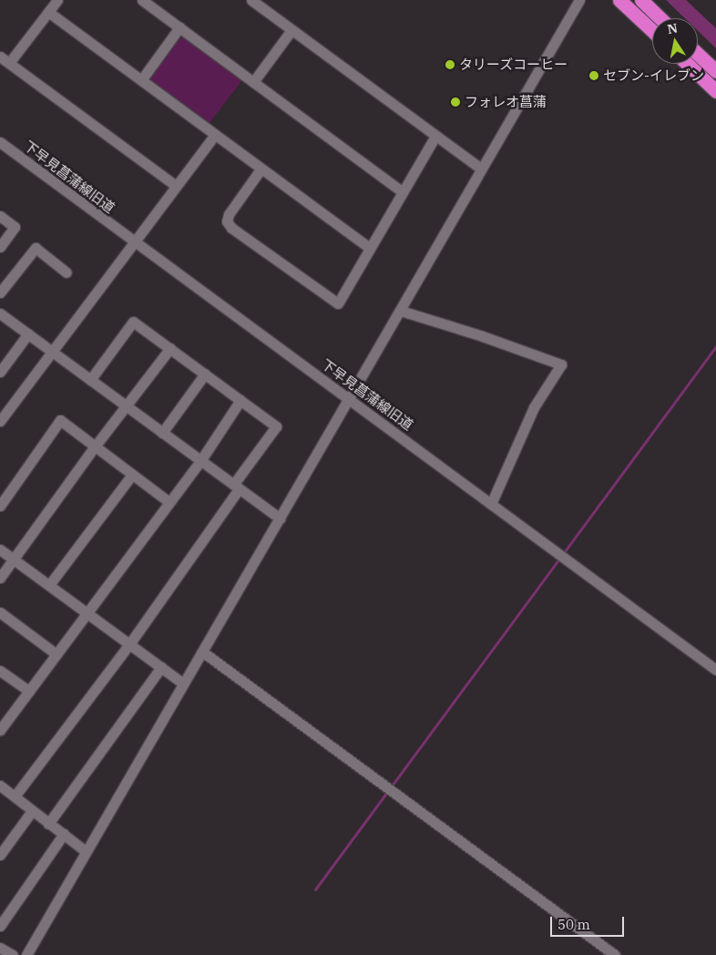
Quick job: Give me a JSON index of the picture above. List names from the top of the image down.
{
  "streets": {
    "street": ["下早見菖蒲線旧道"]
  },
  "places": ["タリーズコーヒー", "セブン-イレブン", "フォレオ菖蒲"],
  "scale_bar": "50 m",
  "north": "top"
}
